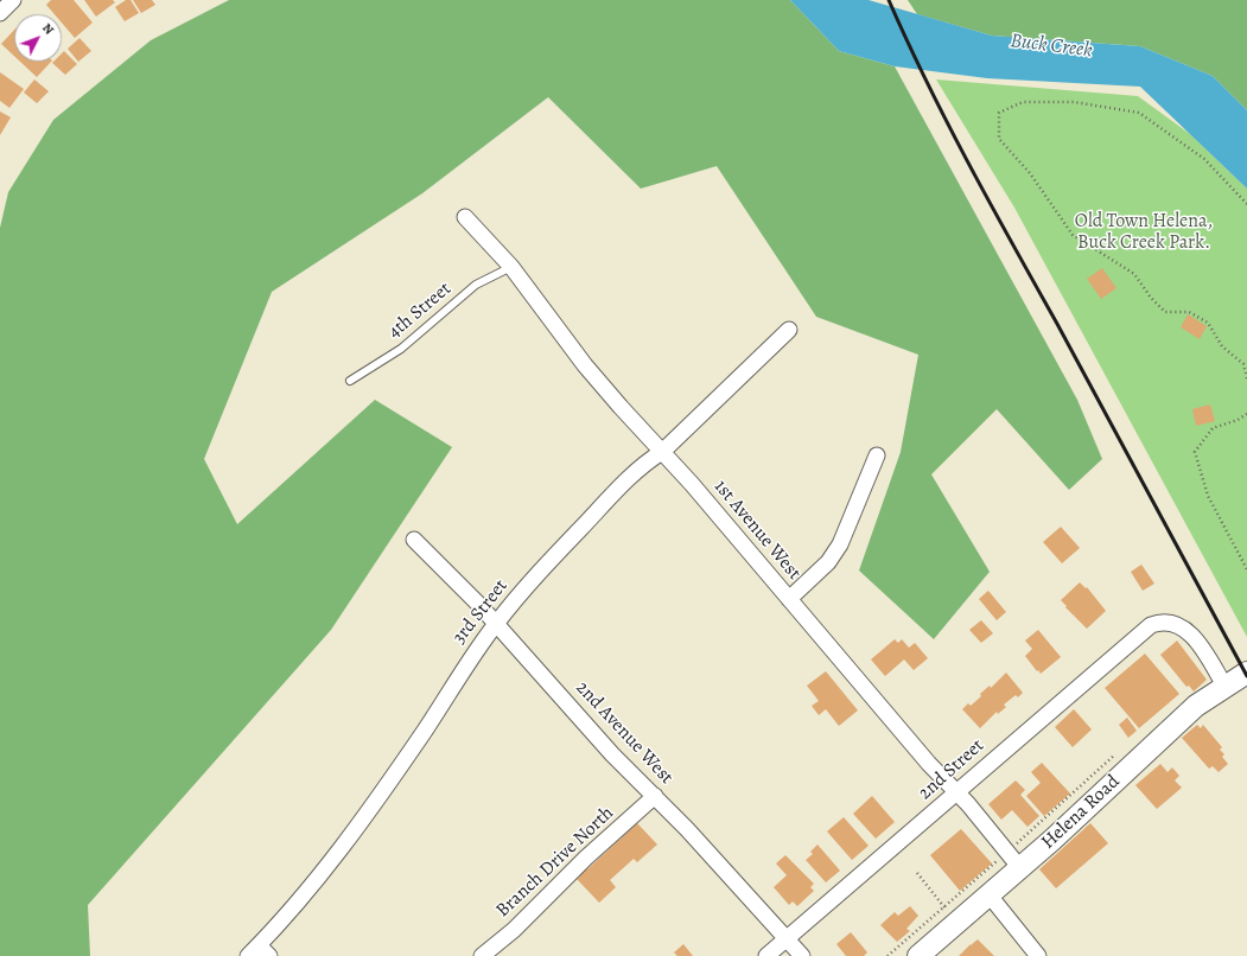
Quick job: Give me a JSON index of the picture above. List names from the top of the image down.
{
  "streets": {
    "main road": ["Helena Road"],
    "street": [
      "1st Avenue West",
      "3rd Street",
      "2nd Avenue West",
      "2nd Street",
      "Branch Drive North"
    ],
    "lane": ["4th Street"]
  },
  "crossings": [
    ["4th Street", "1st Avenue West"],
    ["1st Avenue West", "3rd Street"],
    ["1st Avenue West", "2nd Street"],
    ["1st Avenue West", "Helena Road"],
    ["3rd Street", "2nd Avenue West"],
    ["2nd Avenue West", "2nd Street"],
    ["2nd Avenue West", "Branch Drive North"],
    ["2nd Street", "Helena Road"]
  ],
  "water": ["Buck Creek"],
  "parks": ["Old Town Helena, Buck Creek Park."],
  "north": "top right"
}
